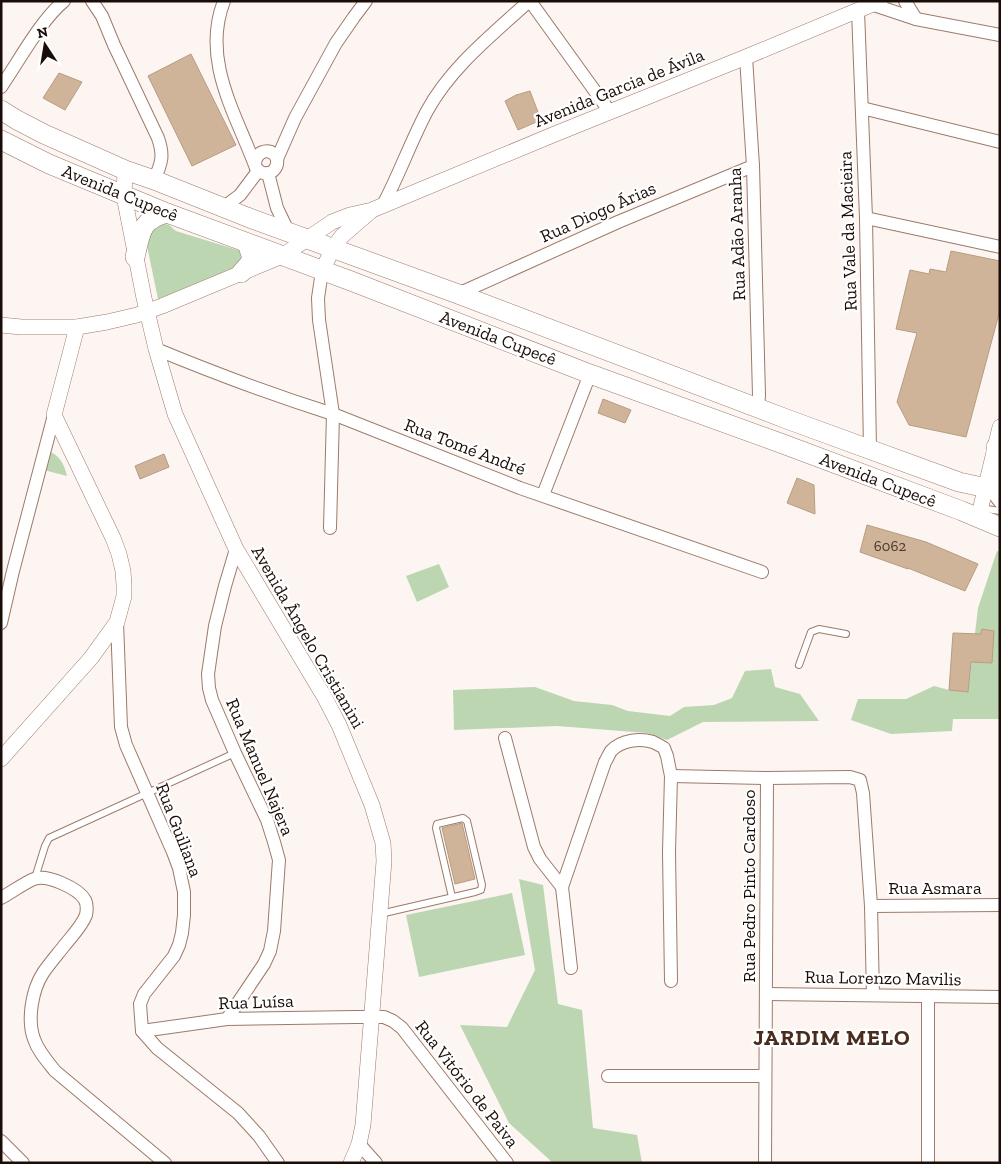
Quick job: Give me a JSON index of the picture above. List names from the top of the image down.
{
  "streets": {
    "main road": ["Avenida Cupecê"],
    "street": [
      "Avenida Garcia de Ávila",
      "Rua Diogo Árias",
      "Rua Vale da Macieira",
      "Rua Adão Aranha",
      "Rua Tomé André",
      "Avenida Ângelo Cristianini",
      "Rua Manuel Najera",
      "Rua Guiliana",
      "Rua Pedro Pinto Cardoso",
      "Rua Asmara",
      "Rua Lorenzo Mavilis",
      "Rua Luísa",
      "Rua Vitório de Paiva"
    ]
  },
  "crossings": [
    ["Avenida Garcia de Ávila", "Avenida Cupecê"],
    ["Avenida Garcia de Ávila", "Rua Vale da Macieira"],
    ["Avenida Garcia de Ávila", "Rua Adão Aranha"],
    ["Avenida Garcia de Ávila", "Avenida Ângelo Cristianini"],
    ["Avenida Cupecê", "Rua Diogo Árias"],
    ["Avenida Cupecê", "Rua Vale da Macieira"],
    ["Avenida Cupecê", "Rua Adão Aranha"],
    ["Avenida Cupecê", "Avenida Ângelo Cristianini"],
    ["Rua Diogo Árias", "Rua Adão Aranha"],
    ["Rua Tomé André", "Avenida Ângelo Cristianini"],
    ["Avenida Ângelo Cristianini", "Rua Manuel Najera"],
    ["Avenida Ângelo Cristianini", "Rua Luísa"],
    ["Avenida Ângelo Cristianini", "Rua Vitório de Paiva"],
    ["Rua Manuel Najera", "Rua Luísa"],
    ["Rua Guiliana", "Rua Luísa"],
    ["Rua Pedro Pinto Cardoso", "Rua Lorenzo Mavilis"],
    ["Rua Luísa", "Rua Vitório de Paiva"]
  ],
  "districts": ["JARDIM MELO"],
  "house_numbers": ["6062"],
  "north": "top"
}
